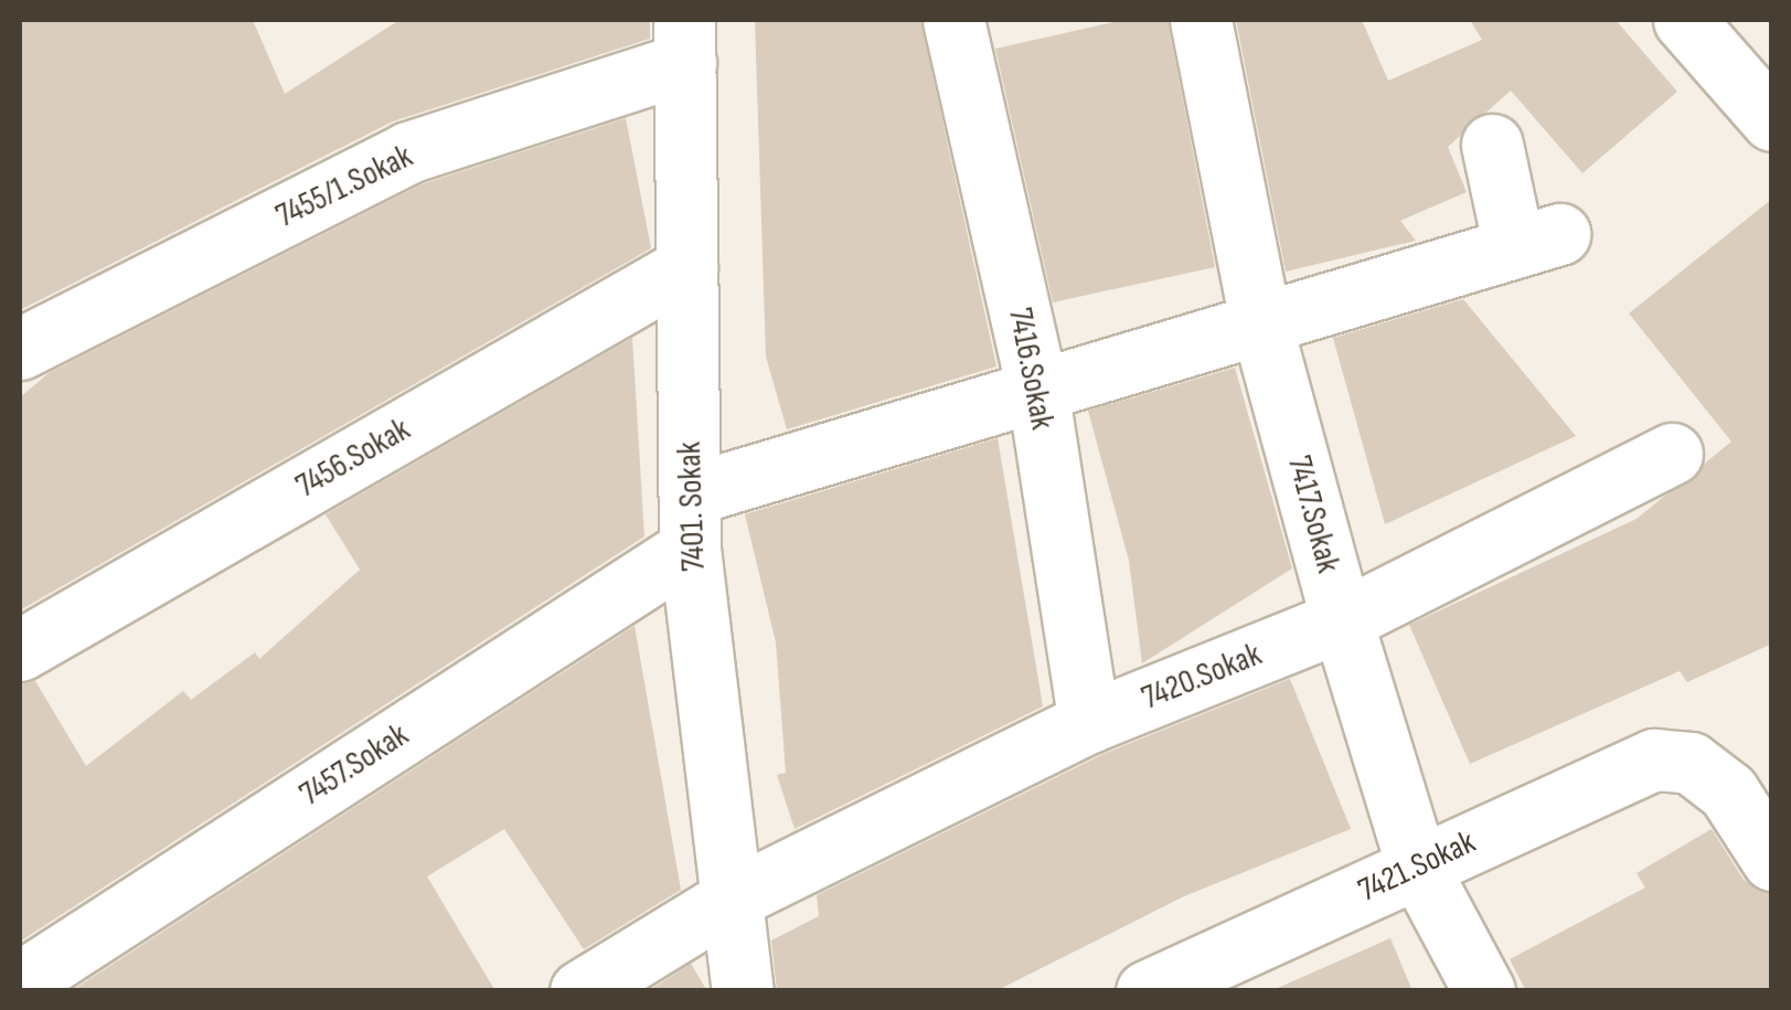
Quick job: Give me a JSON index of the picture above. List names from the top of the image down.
{
  "streets": {
    "street": [
      "7455/1.Sokak",
      "7416.Sokak",
      "7456.Sokak",
      "7401. Sokak",
      "7417.Sokak",
      "7420.Sokak",
      "7457.Sokak",
      "7421.Sokak"
    ]
  },
  "crossings": [
    ["7455/1.Sokak", "7401. Sokak"],
    ["7416.Sokak", "7420.Sokak"],
    ["7416.Sokak", "7457.Sokak"],
    ["7456.Sokak", "7401. Sokak"],
    ["7401. Sokak", "7420.Sokak"],
    ["7401. Sokak", "7457.Sokak"],
    ["7417.Sokak", "7420.Sokak"],
    ["7417.Sokak", "7457.Sokak"],
    ["7417.Sokak", "7421.Sokak"]
  ]
}
